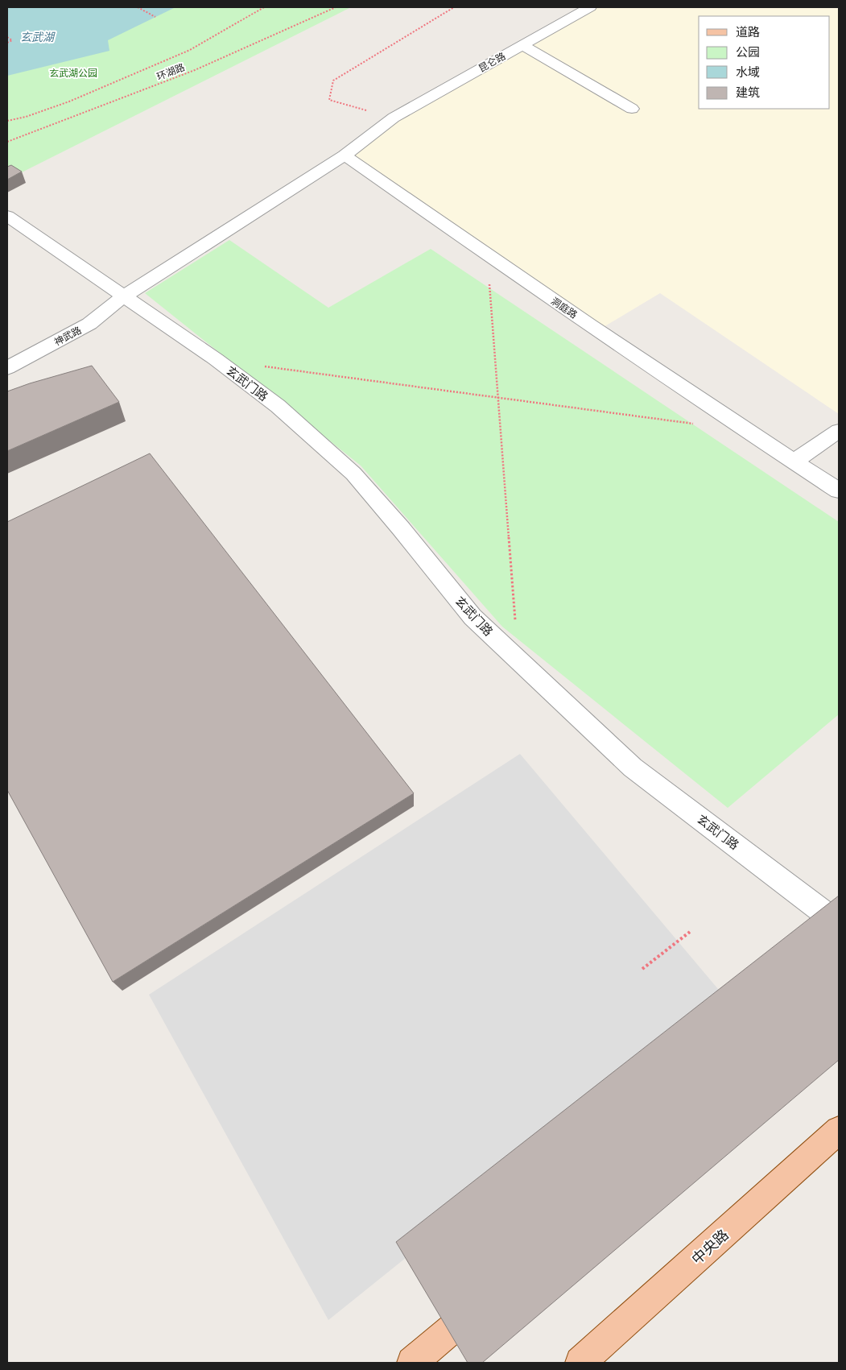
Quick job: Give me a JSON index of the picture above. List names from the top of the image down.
{
  "streets": {
    "main road": ["中央路"],
    "street": [
      "昆仑路",
      "洞庭路",
      "神武路",
      "玄武门路"
    ],
    "path": ["环湖路"]
  },
  "crossings": [
    ["洞庭路", "神武路"],
    ["神武路", "玄武门路"]
  ],
  "water": ["玄武湖"],
  "parks": ["玄武湖公园"],
  "legend": [
    "道路",
    "公园",
    "水域",
    "建筑"
  ]
}
